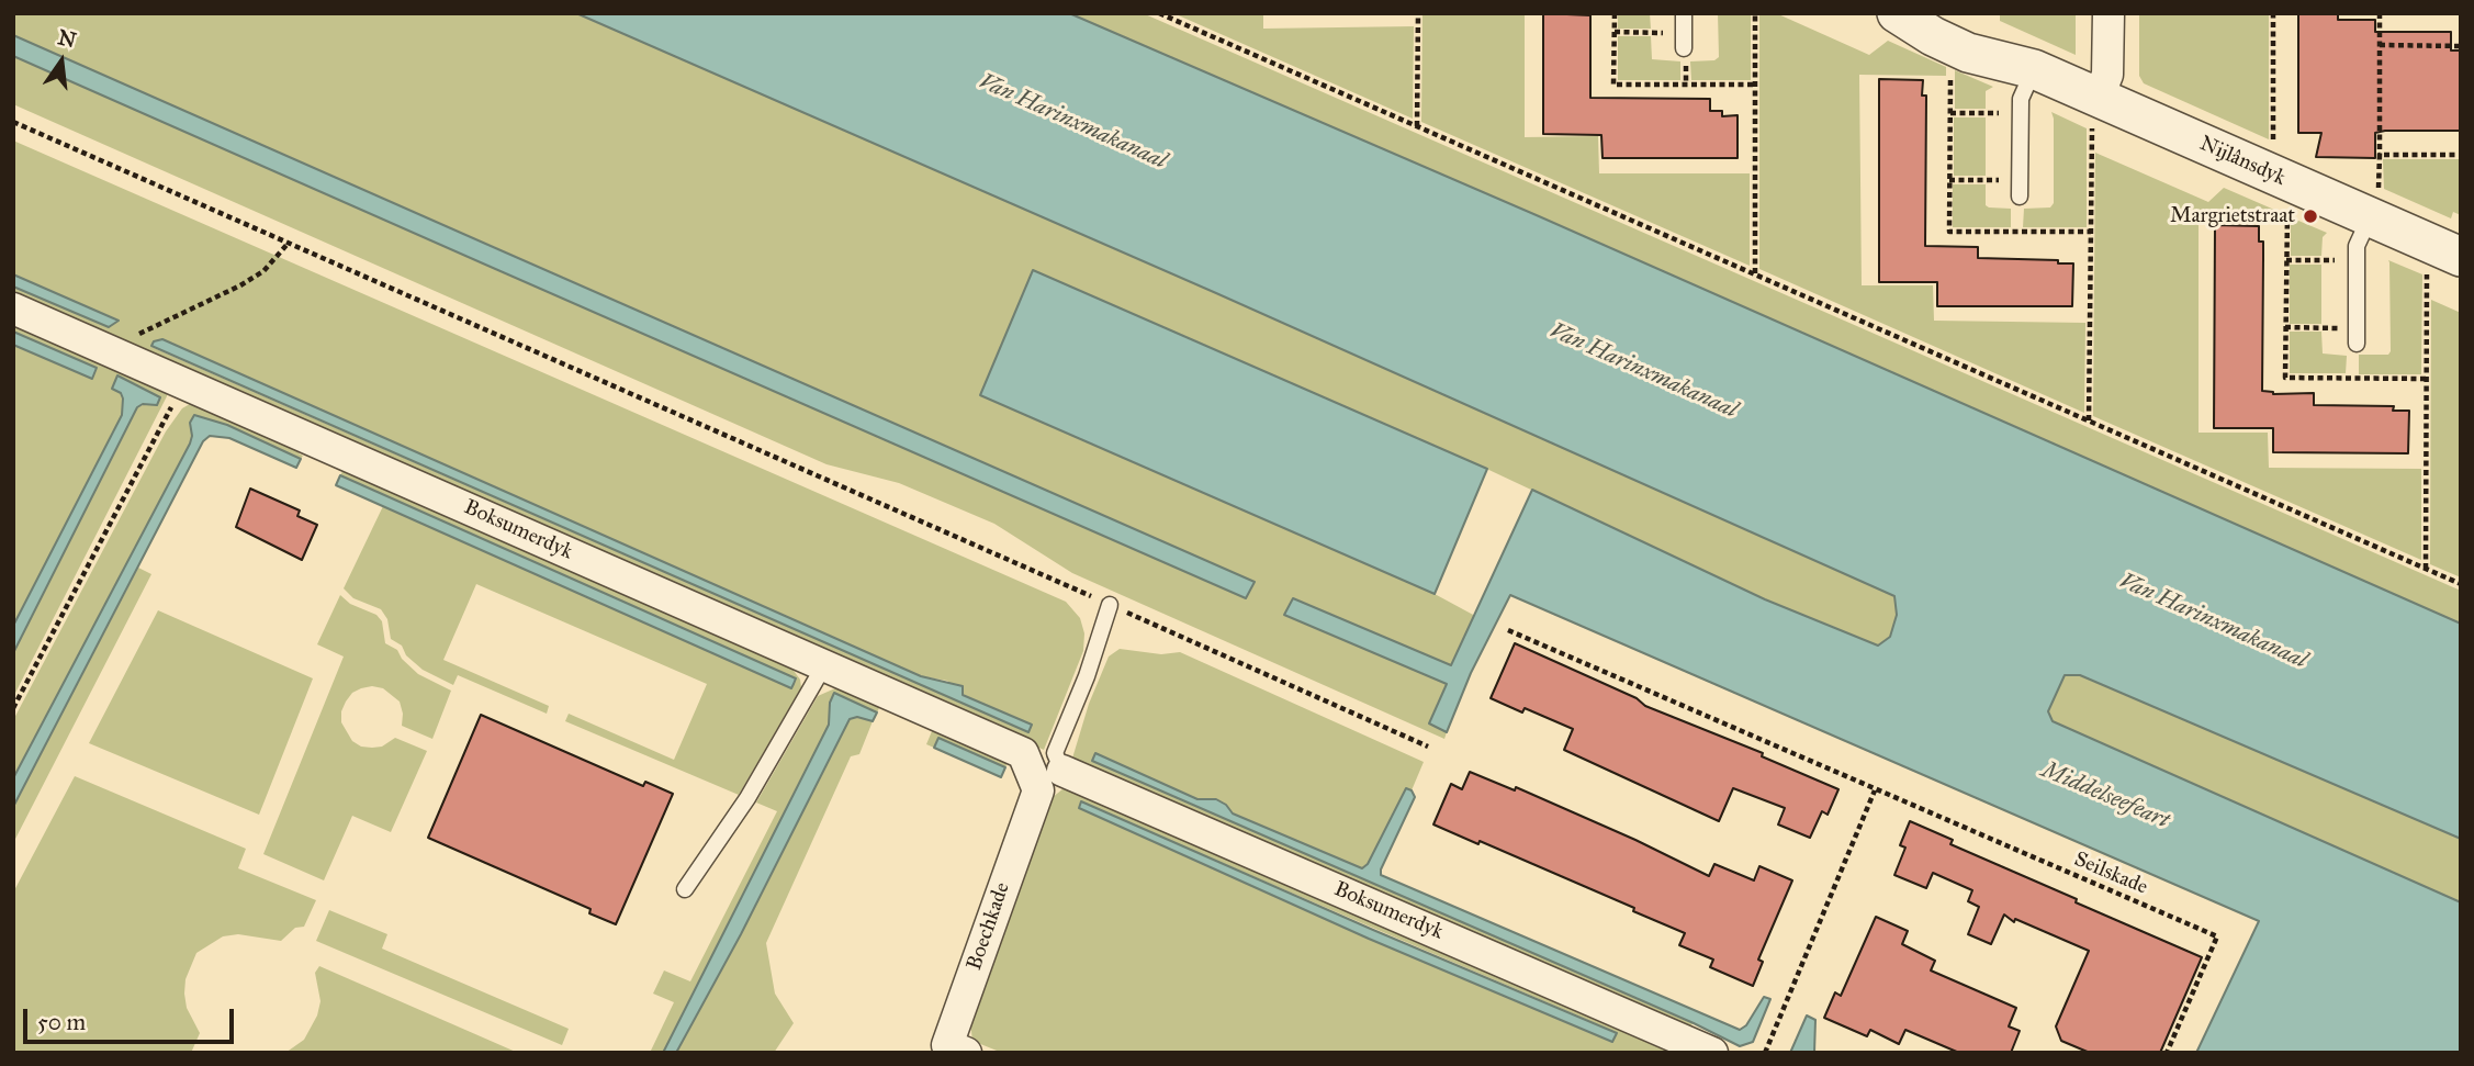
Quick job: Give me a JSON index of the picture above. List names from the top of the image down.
{
  "streets": {
    "street": ["Nijlânsdyk", "Boksumerdyk", "Boechkade"],
    "path": ["Seilskade"]
  },
  "crossings": [
    ["Boksumerdyk", "Boechkade"]
  ],
  "water": ["Van Harinxmakanaal", "Middelseefeart"],
  "places": ["Margrietstraat"],
  "scale_bar": "50 m",
  "north": "top"
}
